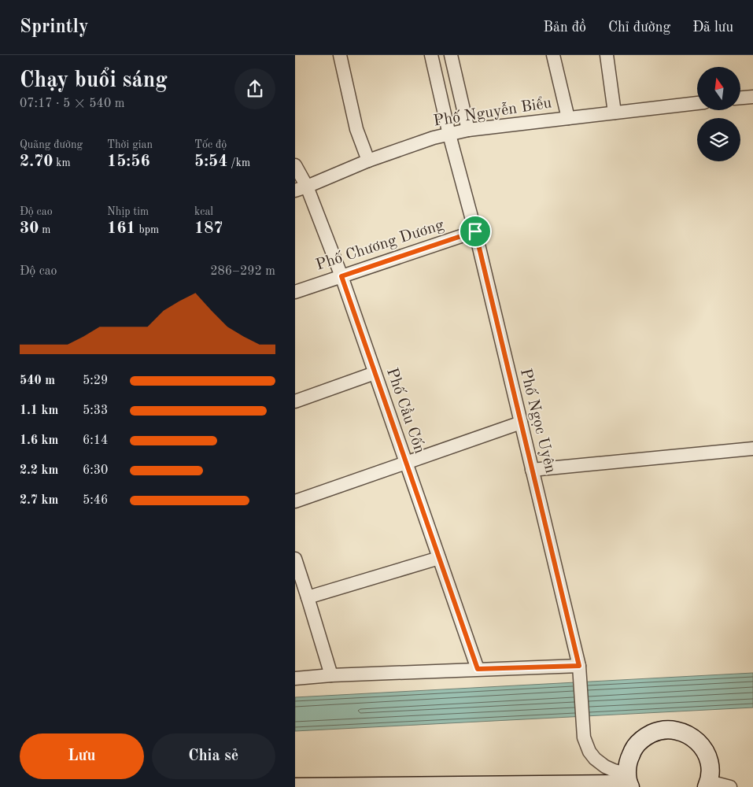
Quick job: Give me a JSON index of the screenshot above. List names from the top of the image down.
{
  "streets": {
    "street": [
      "Phố Nguyễn Biểu",
      "Phố Chương Dương",
      "Phố Cầu Cốn",
      "Phố Ngọc Uyên"
    ]
  },
  "crossings": [
    ["Phố Nguyễn Biểu", "Phố Cầu Cốn"],
    ["Phố Nguyễn Biểu", "Phố Ngọc Uyên"],
    ["Phố Chương Dương", "Phố Cầu Cốn"],
    ["Phố Chương Dương", "Phố Ngọc Uyên"]
  ],
  "north": "top",
  "page": {
    "header": "Sprintly",
    "nav": ["Bản đồ", "Chỉ đường", "Đã lưu"],
    "heading": ["Chạy buổi sáng", "07:17 · 5 × 540 m"],
    "stats": [
      ["Quãng đường", "2.70 km"],
      ["Thời gian", "15:56"],
      ["Tốc độ", "5:54 /km"],
      ["Độ cao", "30 m"],
      ["Nhịp tim", "161 bpm"],
      ["kcal", "187"]
    ],
    "chart": ["Độ cao", "286–292 m"],
    "list": [
      {
        "name": "540 m",
        "note": "5:29"
      },
      {
        "name": "1.1 km",
        "note": "5:33"
      },
      {
        "name": "1.6 km",
        "note": "6:14"
      },
      {
        "name": "2.2 km",
        "note": "6:30"
      },
      {
        "name": "2.7 km",
        "note": "5:46"
      }
    ],
    "buttons": ["Lưu", "Chia sẻ"]
  }
}
